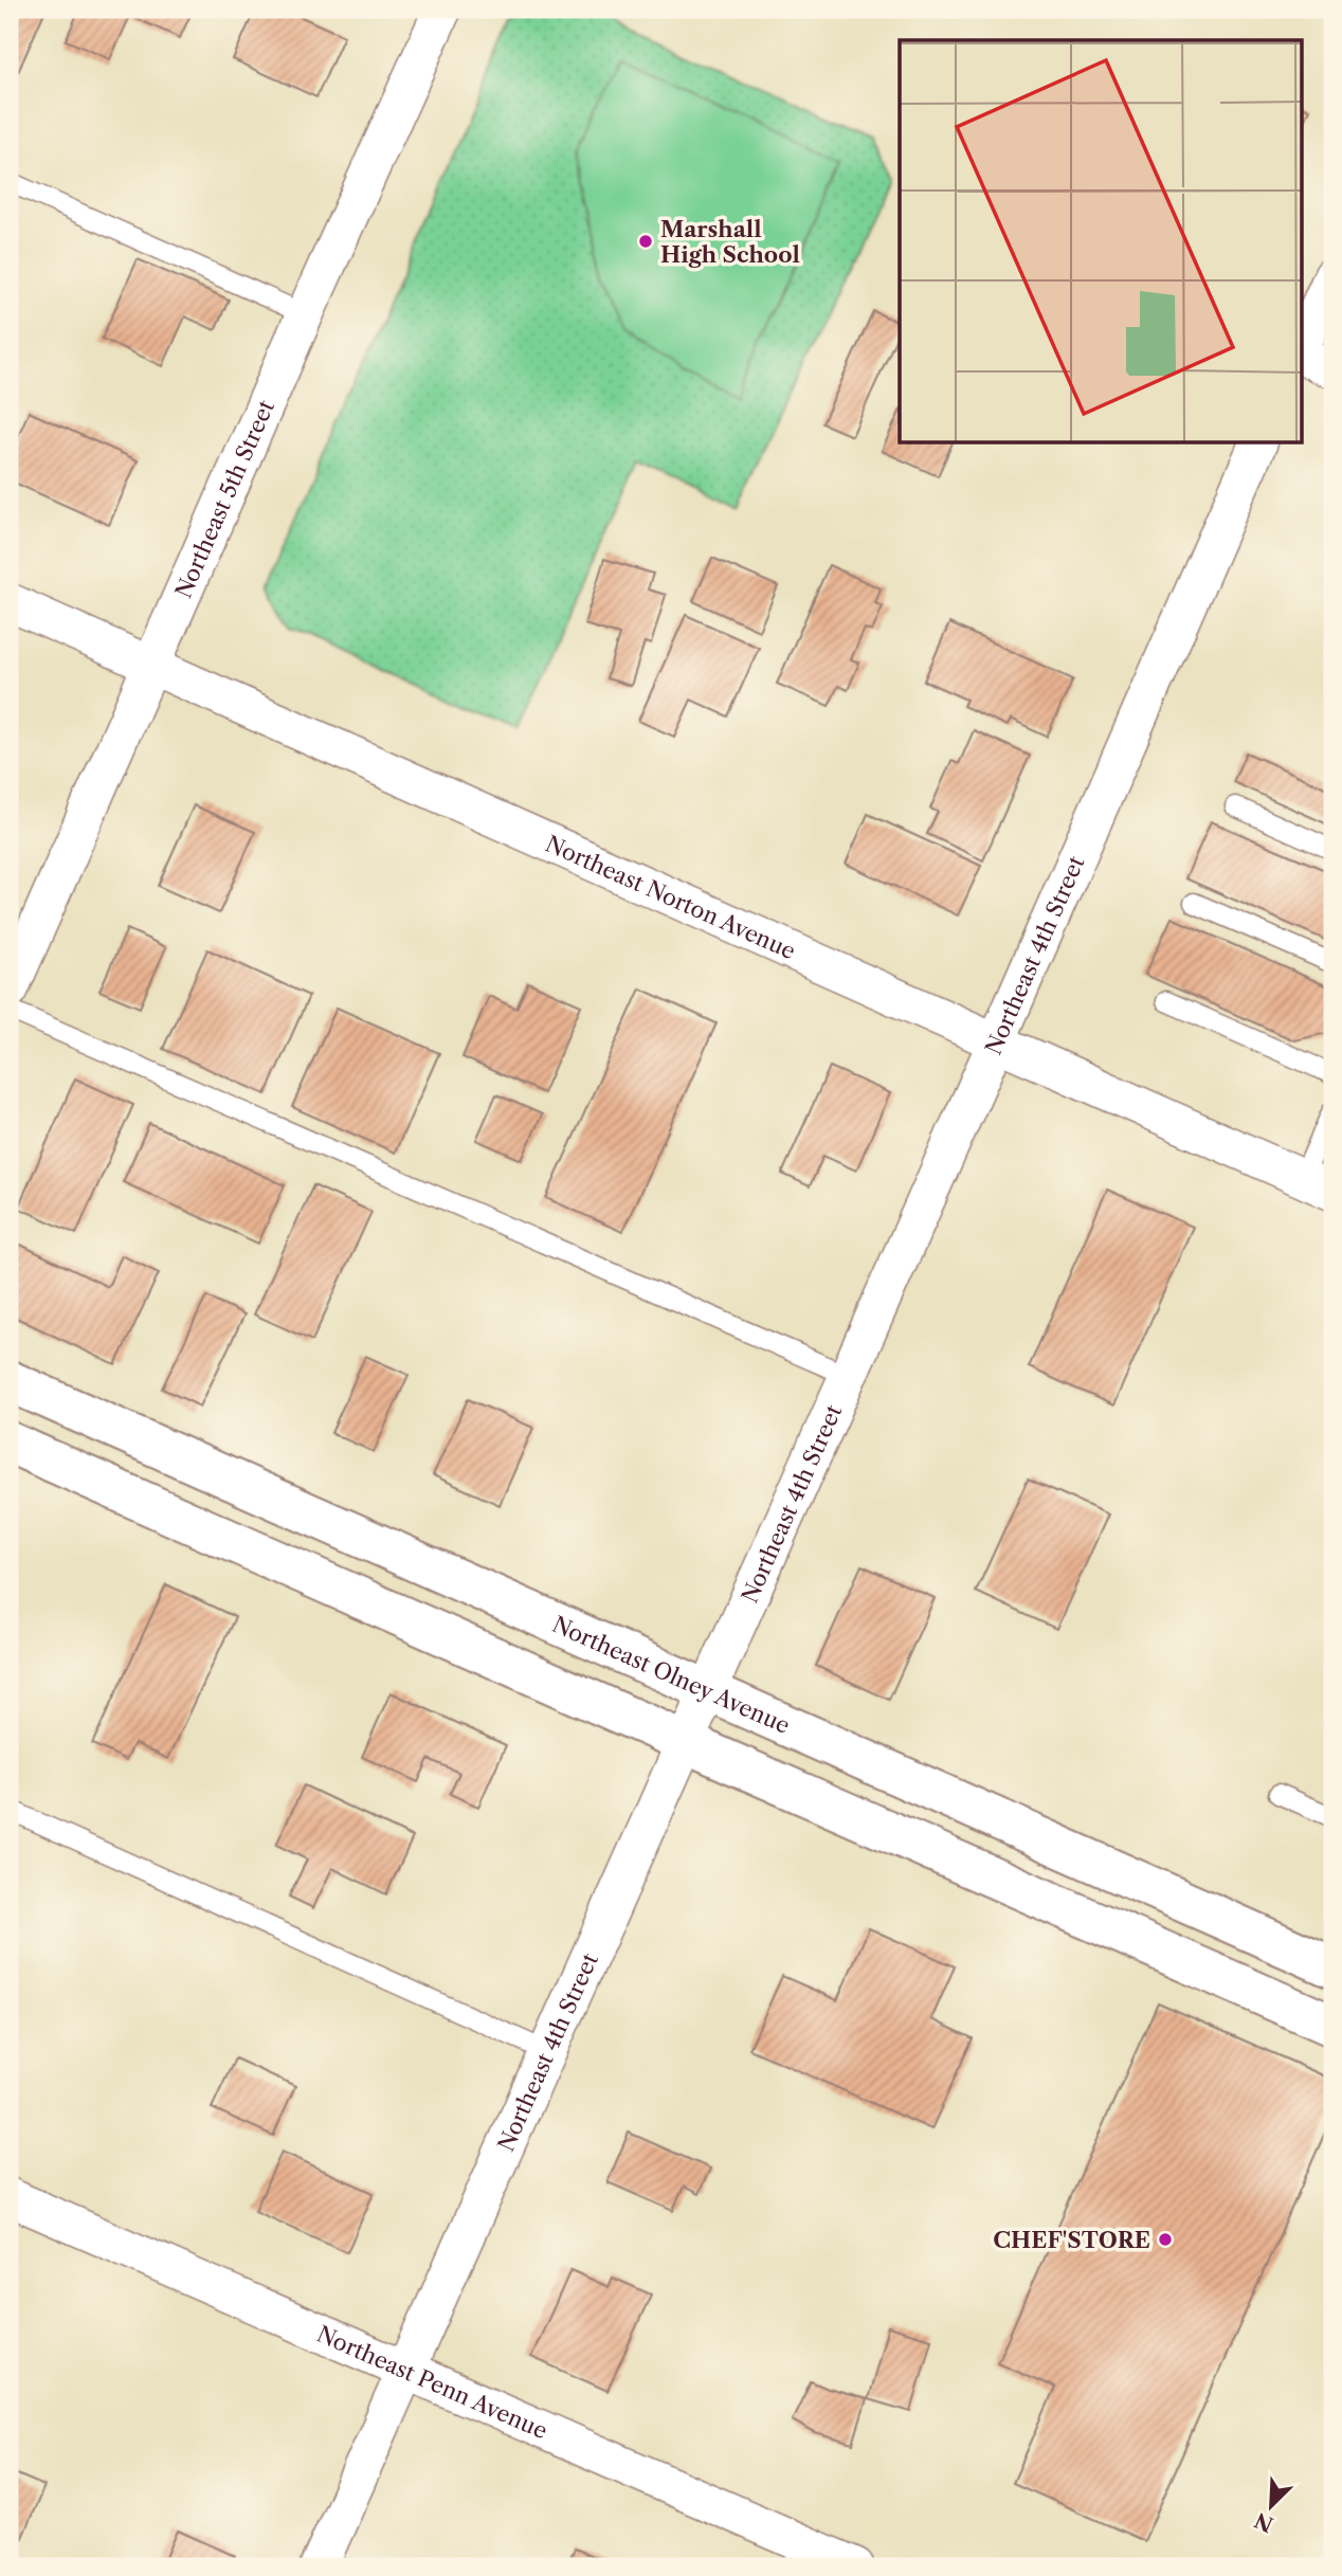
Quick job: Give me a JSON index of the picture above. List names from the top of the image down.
{
  "streets": {
    "main road": ["Northeast Olney Avenue"],
    "street": [
      "Northeast 5th Street",
      "Northeast Norton Avenue",
      "Northeast 4th Street",
      "Northeast Penn Avenue"
    ]
  },
  "crossings": [
    ["Northeast 5th Street", "Northeast Norton Avenue"],
    ["Northeast Norton Avenue", "Northeast 4th Street"],
    ["Northeast 4th Street", "Northeast Olney Avenue"],
    ["Northeast 4th Street", "Northeast Penn Avenue"]
  ],
  "places": ["Marshall High School", "CHEF'STORE"],
  "north": "bottom left"
}
